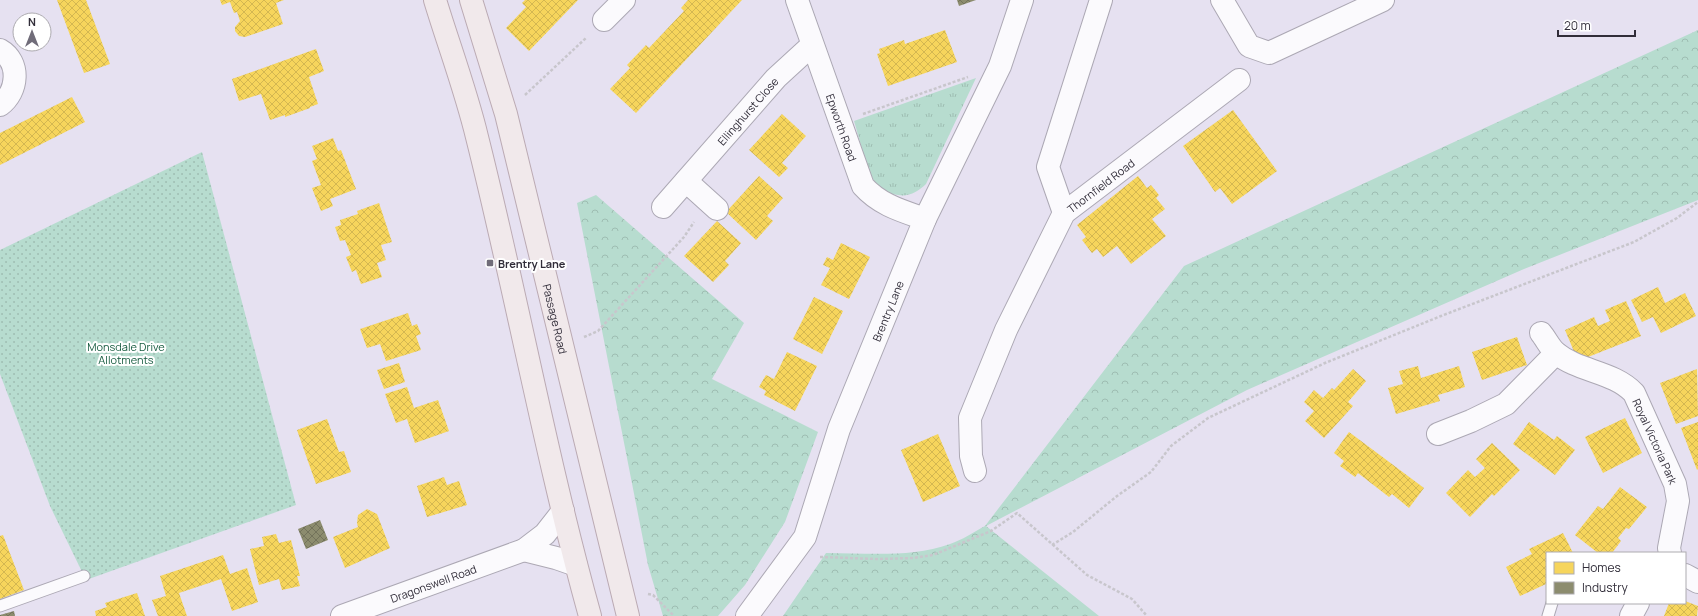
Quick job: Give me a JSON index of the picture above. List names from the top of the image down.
{
  "streets": {
    "main road": ["Passage Road"],
    "street": [
      "Ellinghurst Close",
      "Epworth Road",
      "Thornfield Road",
      "Brentry Lane",
      "Royal Victoria Park",
      "Dragonswell Road"
    ]
  },
  "crossings": [
    ["Ellinghurst Close", "Epworth Road"],
    ["Epworth Road", "Brentry Lane"]
  ],
  "parks": ["Monsdale Drive Allotments"],
  "places": {
    "transit": ["Brentry Lane"]
  },
  "legend": ["Homes", "Industry"],
  "scale_bar": "20 m",
  "north": "top"
}
